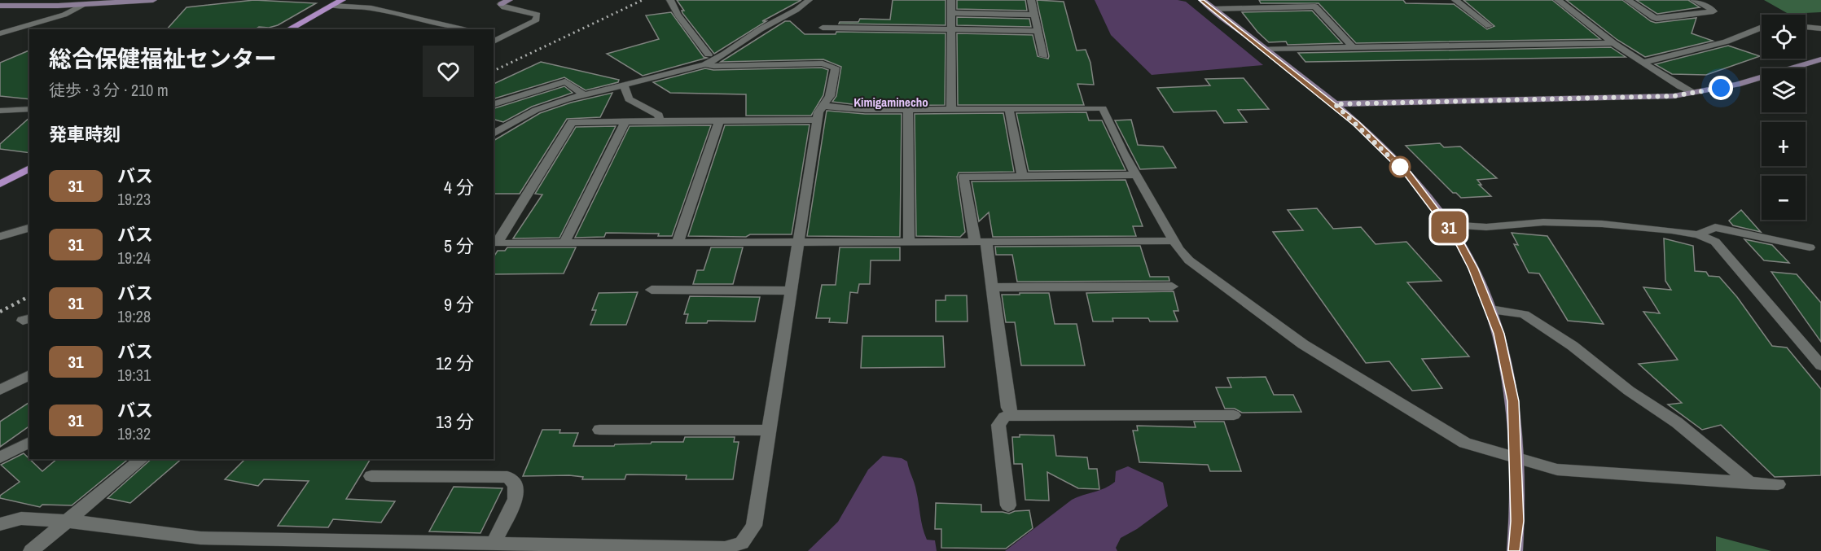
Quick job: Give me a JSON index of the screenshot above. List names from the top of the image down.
{
  "districts": ["Kimigaminecho"],
  "lines": ["bus line 31"],
  "page": {
    "on_map": "31",
    "map_buttons": ["+", "−"],
    "heading": [
      ["総合保健福祉センター", "徒歩 · 3 分 · 210 m"],
      "発車時刻"
    ],
    "list": [
      {
        "mark": "31",
        "name": "バス",
        "note": "19:23",
        "value": "4 分"
      },
      {
        "mark": "31",
        "name": "バス",
        "note": "19:24",
        "value": "5 分"
      },
      {
        "mark": "31",
        "name": "バス",
        "note": "19:28",
        "value": "9 分"
      },
      {
        "mark": "31",
        "name": "バス",
        "note": "19:31",
        "value": "12 分"
      },
      {
        "mark": "31",
        "name": "バス",
        "note": "19:32",
        "value": "13 分"
      }
    ]
  }
}
